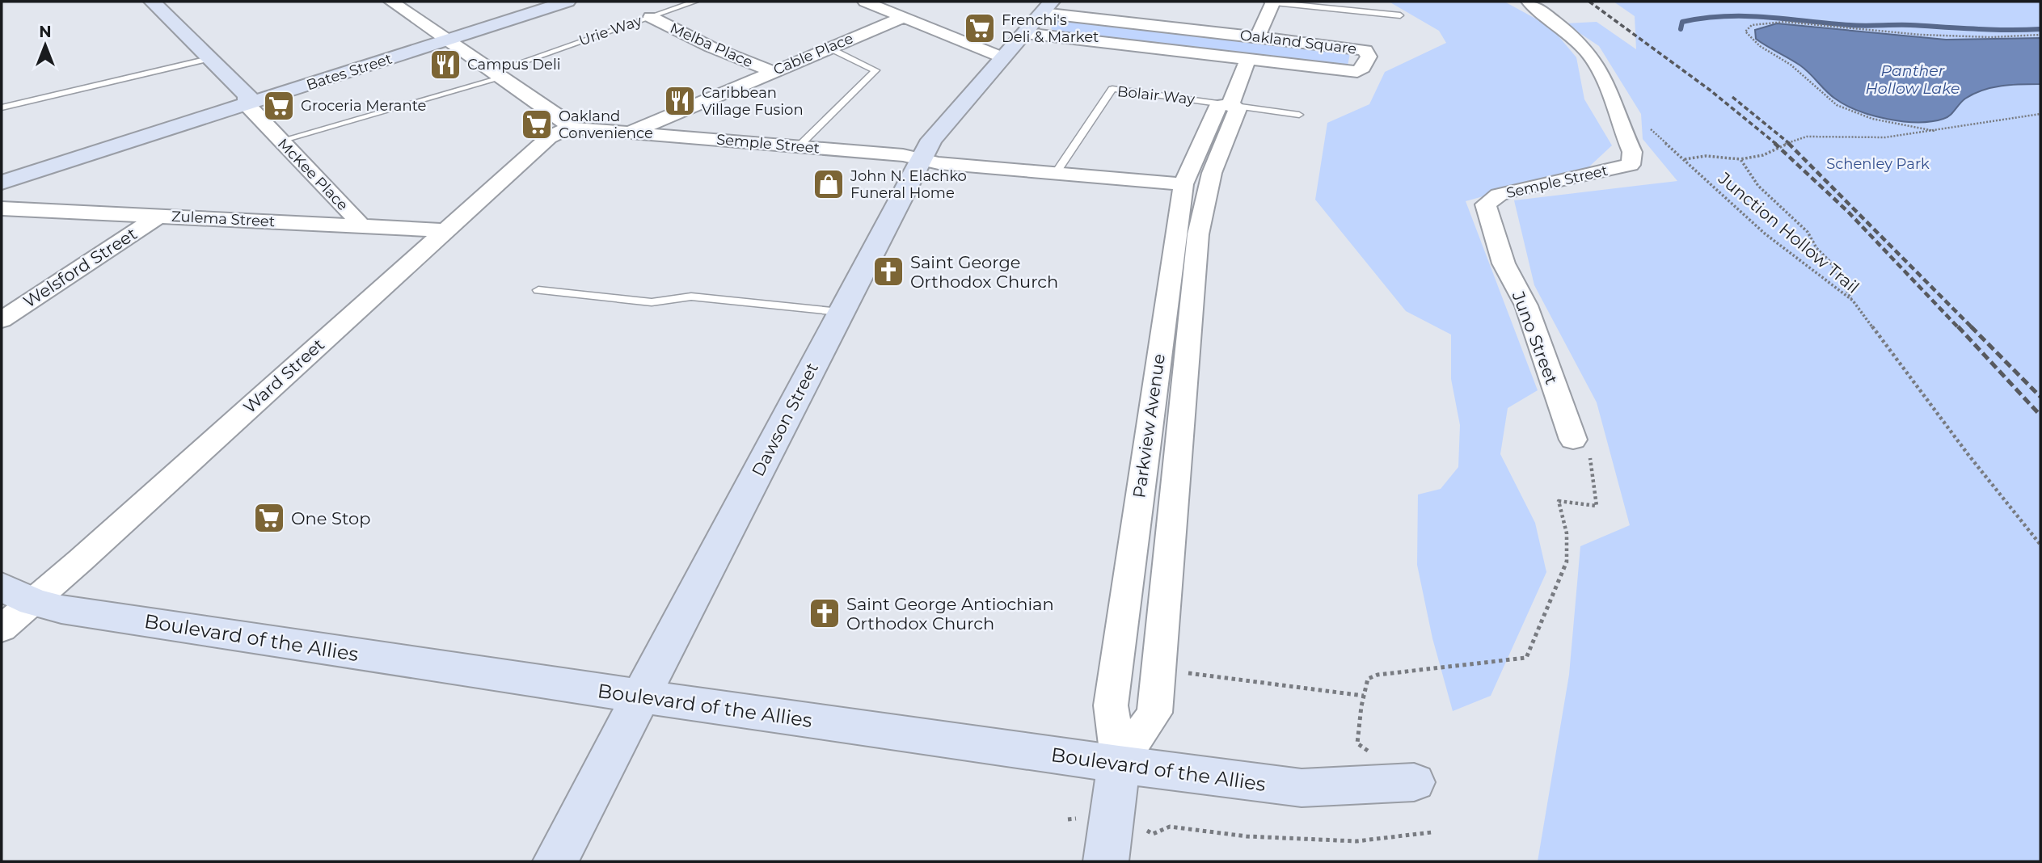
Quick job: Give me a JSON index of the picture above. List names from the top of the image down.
{
  "streets": {
    "street": [
      "Oakland Square",
      "Melba Place",
      "Cable Place",
      "Bates Street",
      "Semple Street",
      "McKee Place",
      "Zulema Street",
      "Welsford Street",
      "Juno Street",
      "Ward Street",
      "Dawson Street",
      "Parkview Avenue",
      "Boulevard of the Allies"
    ],
    "lane": ["Urie Way", "Bolair Way"],
    "path": ["Junction Hollow Trail"]
  },
  "crossings": [
    ["Urie Way", "Melba Place"],
    ["Urie Way", "McKee Place"],
    ["Oakland Square", "Dawson Street"],
    ["Oakland Square", "Parkview Avenue"],
    ["Melba Place", "Cable Place"],
    ["Cable Place", "Semple Street"],
    ["Bates Street", "McKee Place"],
    ["Bolair Way", "Semple Street"],
    ["Bolair Way", "Parkview Avenue"],
    ["Semple Street", "Junction Hollow Trail"],
    ["Semple Street", "Juno Street"],
    ["Semple Street", "Ward Street"],
    ["Semple Street", "Dawson Street"],
    ["Semple Street", "Parkview Avenue"],
    ["McKee Place", "Zulema Street"],
    ["Zulema Street", "Welsford Street"],
    ["Zulema Street", "Ward Street"],
    ["Ward Street", "Boulevard of the Allies"],
    ["Dawson Street", "Boulevard of the Allies"],
    ["Parkview Avenue", "Boulevard of the Allies"]
  ],
  "water": ["Panther Hollow Lake"],
  "parks": ["Schenley Park"],
  "places": {
    "supermarket": [
      "Frenchi's Deli & Market",
      "Groceria Merante",
      "Oakland Convenience",
      "One Stop"
    ],
    "restaurant": ["Campus Deli", "Caribbean Village Fusion"],
    "shop": ["John N. Elachko Funeral Home"],
    "church": ["Saint George Orthodox Church", "Saint George Antiochian Orthodox Church"]
  },
  "north": "top"
}
